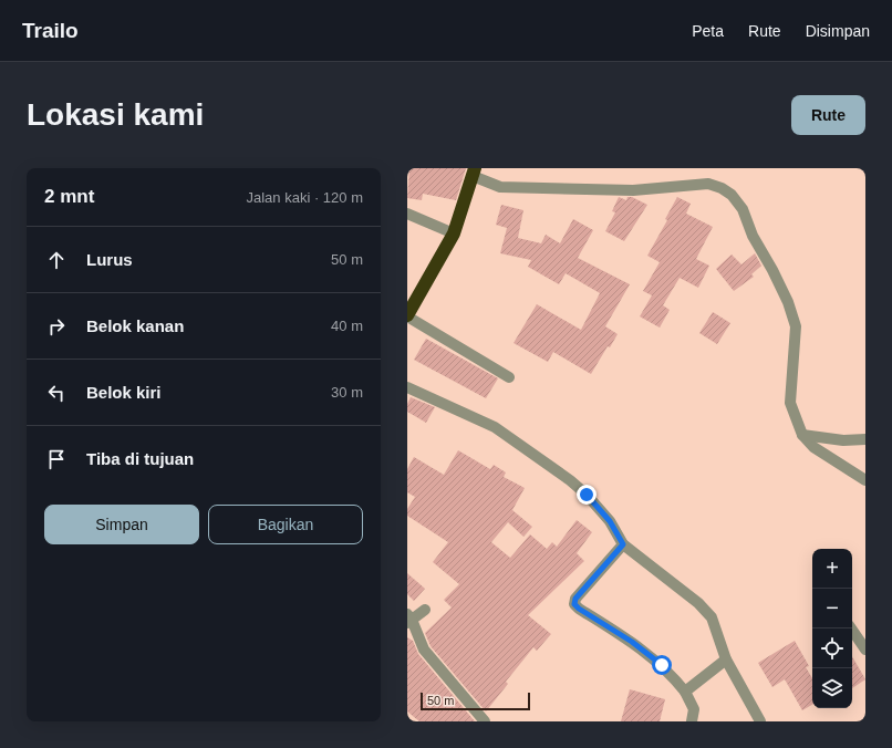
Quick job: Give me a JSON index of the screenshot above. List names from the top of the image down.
{
  "scale_bar": "50 m",
  "page": {
    "header": "Trailo",
    "nav": ["Peta", "Rute", "Disimpan"],
    "buttons": [
      "Rute",
      ["Simpan", "Bagikan"]
    ],
    "title": "Lokasi kami",
    "heading": ["2 mnt", "Jalan kaki · 120 m"],
    "list": [
      ["Lurus", "50 m"],
      ["Belok kanan", "40 m"],
      ["Belok kiri", "30 m"],
      "Tiba di tujuan"
    ],
    "map_buttons": ["+", "−"],
    "scale": "50 m"
  }
}
